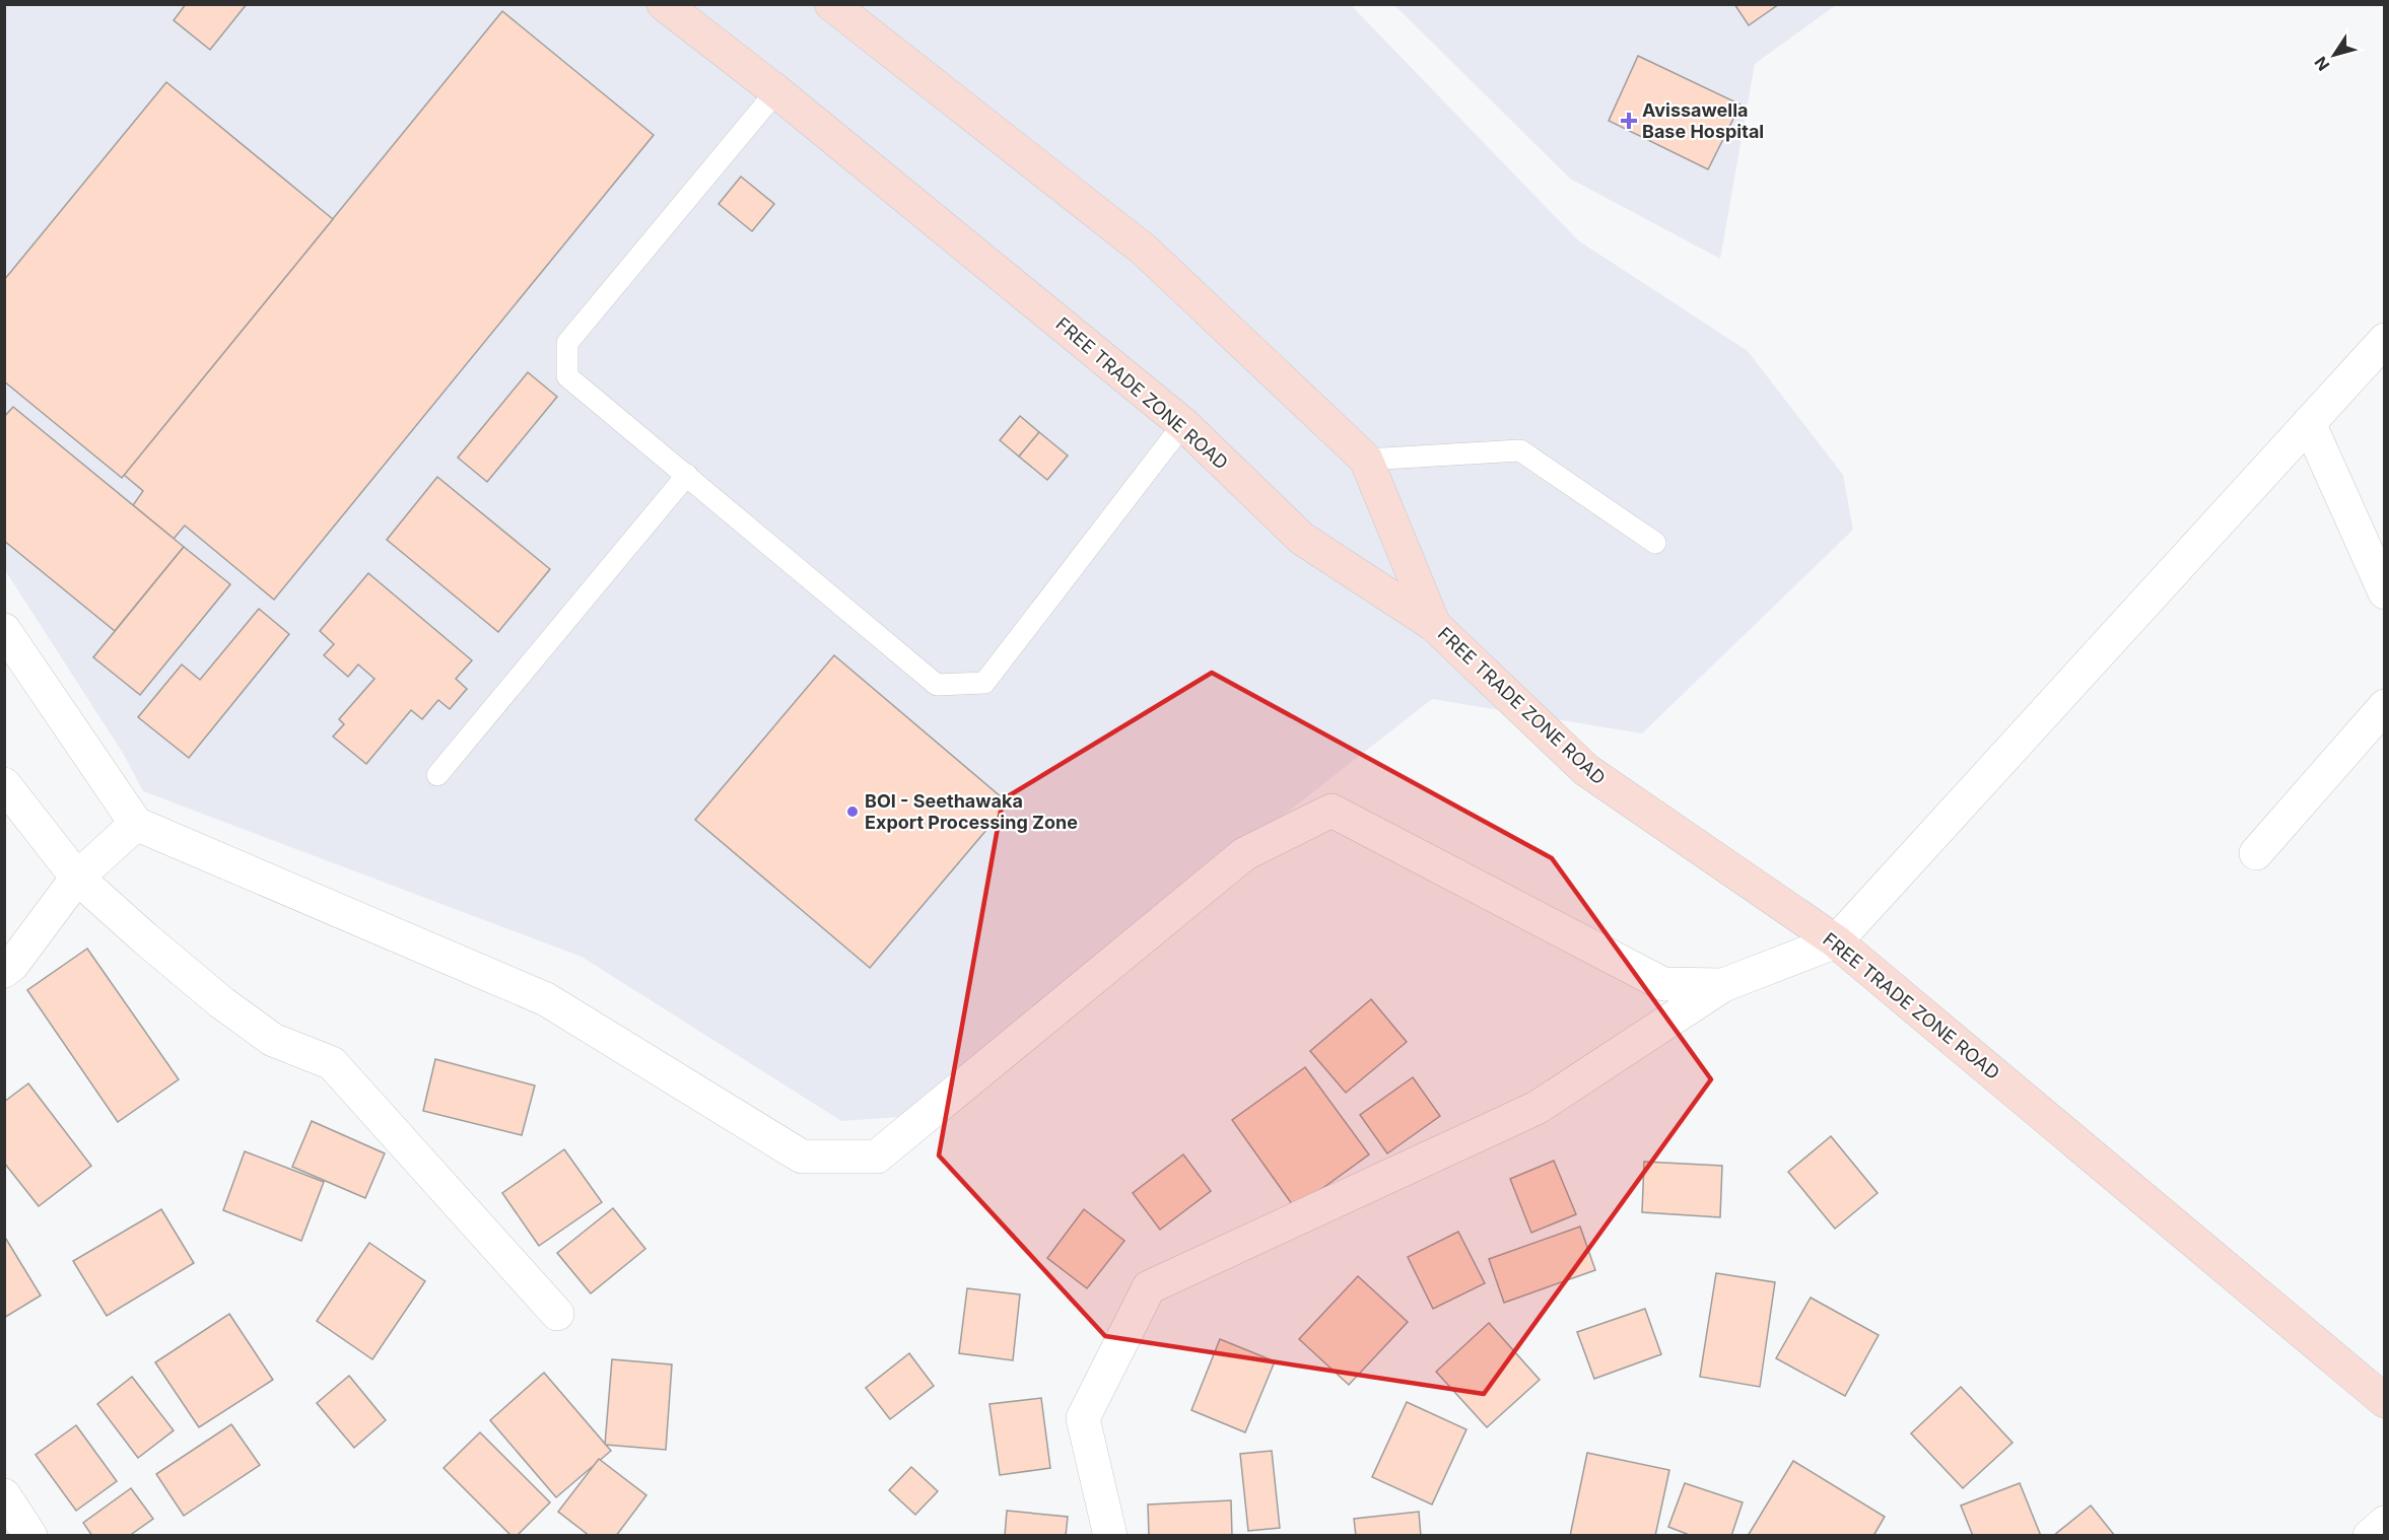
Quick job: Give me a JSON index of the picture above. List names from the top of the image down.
{
  "streets": {
    "street": ["FREE TRADE ZONE ROAD"]
  },
  "places": {
    "health": ["Avissawella Base Hospital"],
    "other": ["BOI - Seethawaka Export Processing Zone"]
  },
  "north": "bottom left"
}
